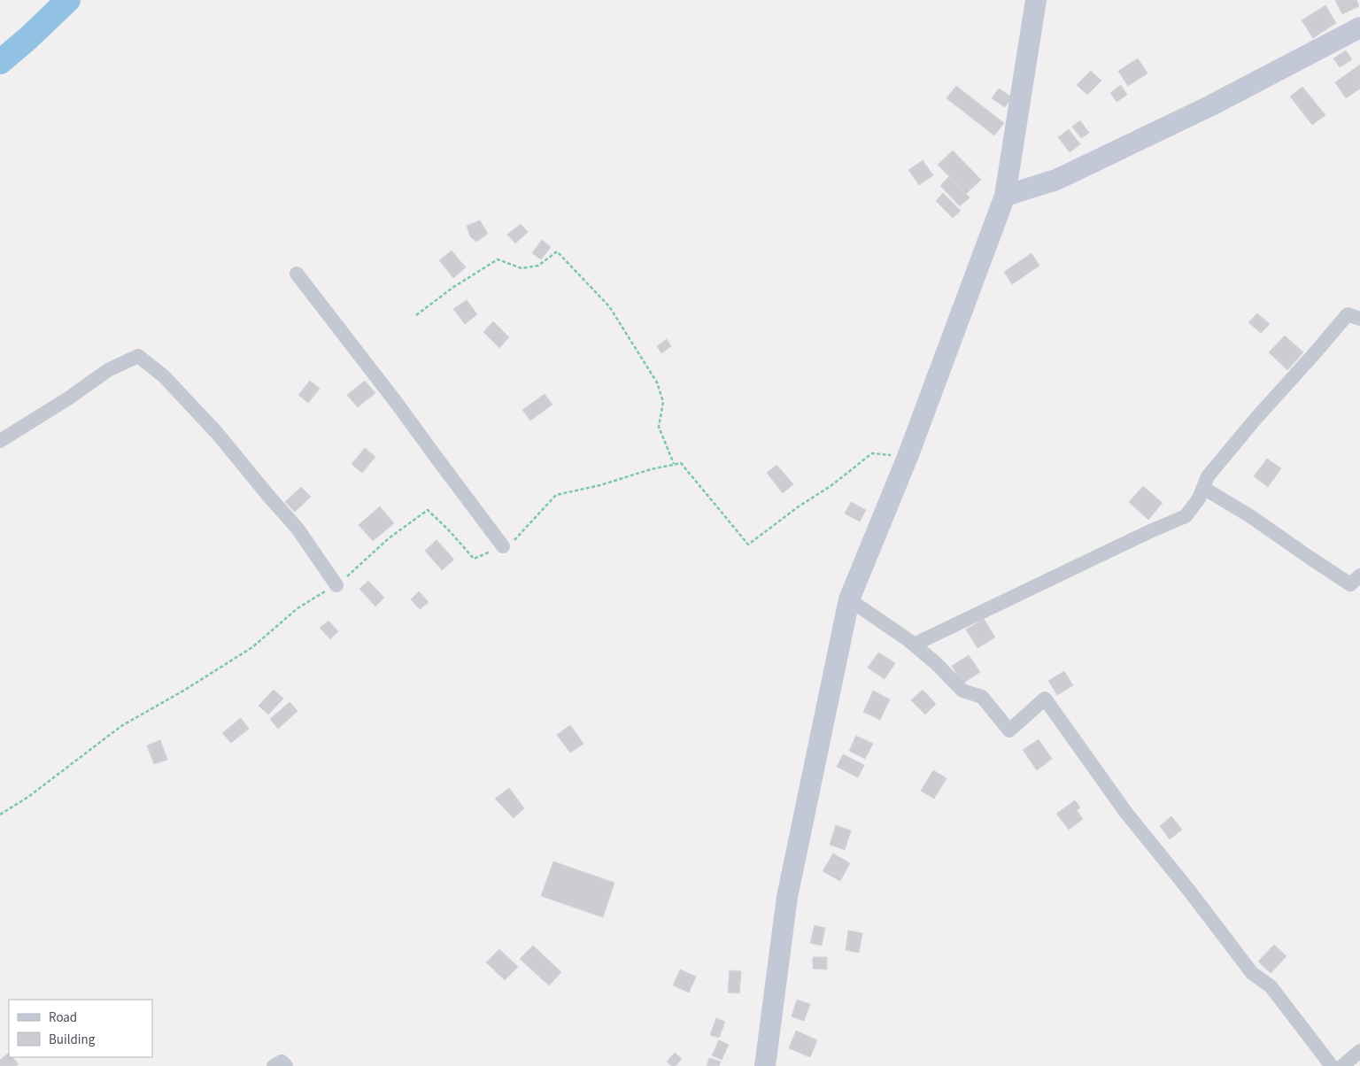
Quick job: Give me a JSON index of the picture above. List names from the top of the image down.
{
  "legend": ["Road", "Building"]
}
